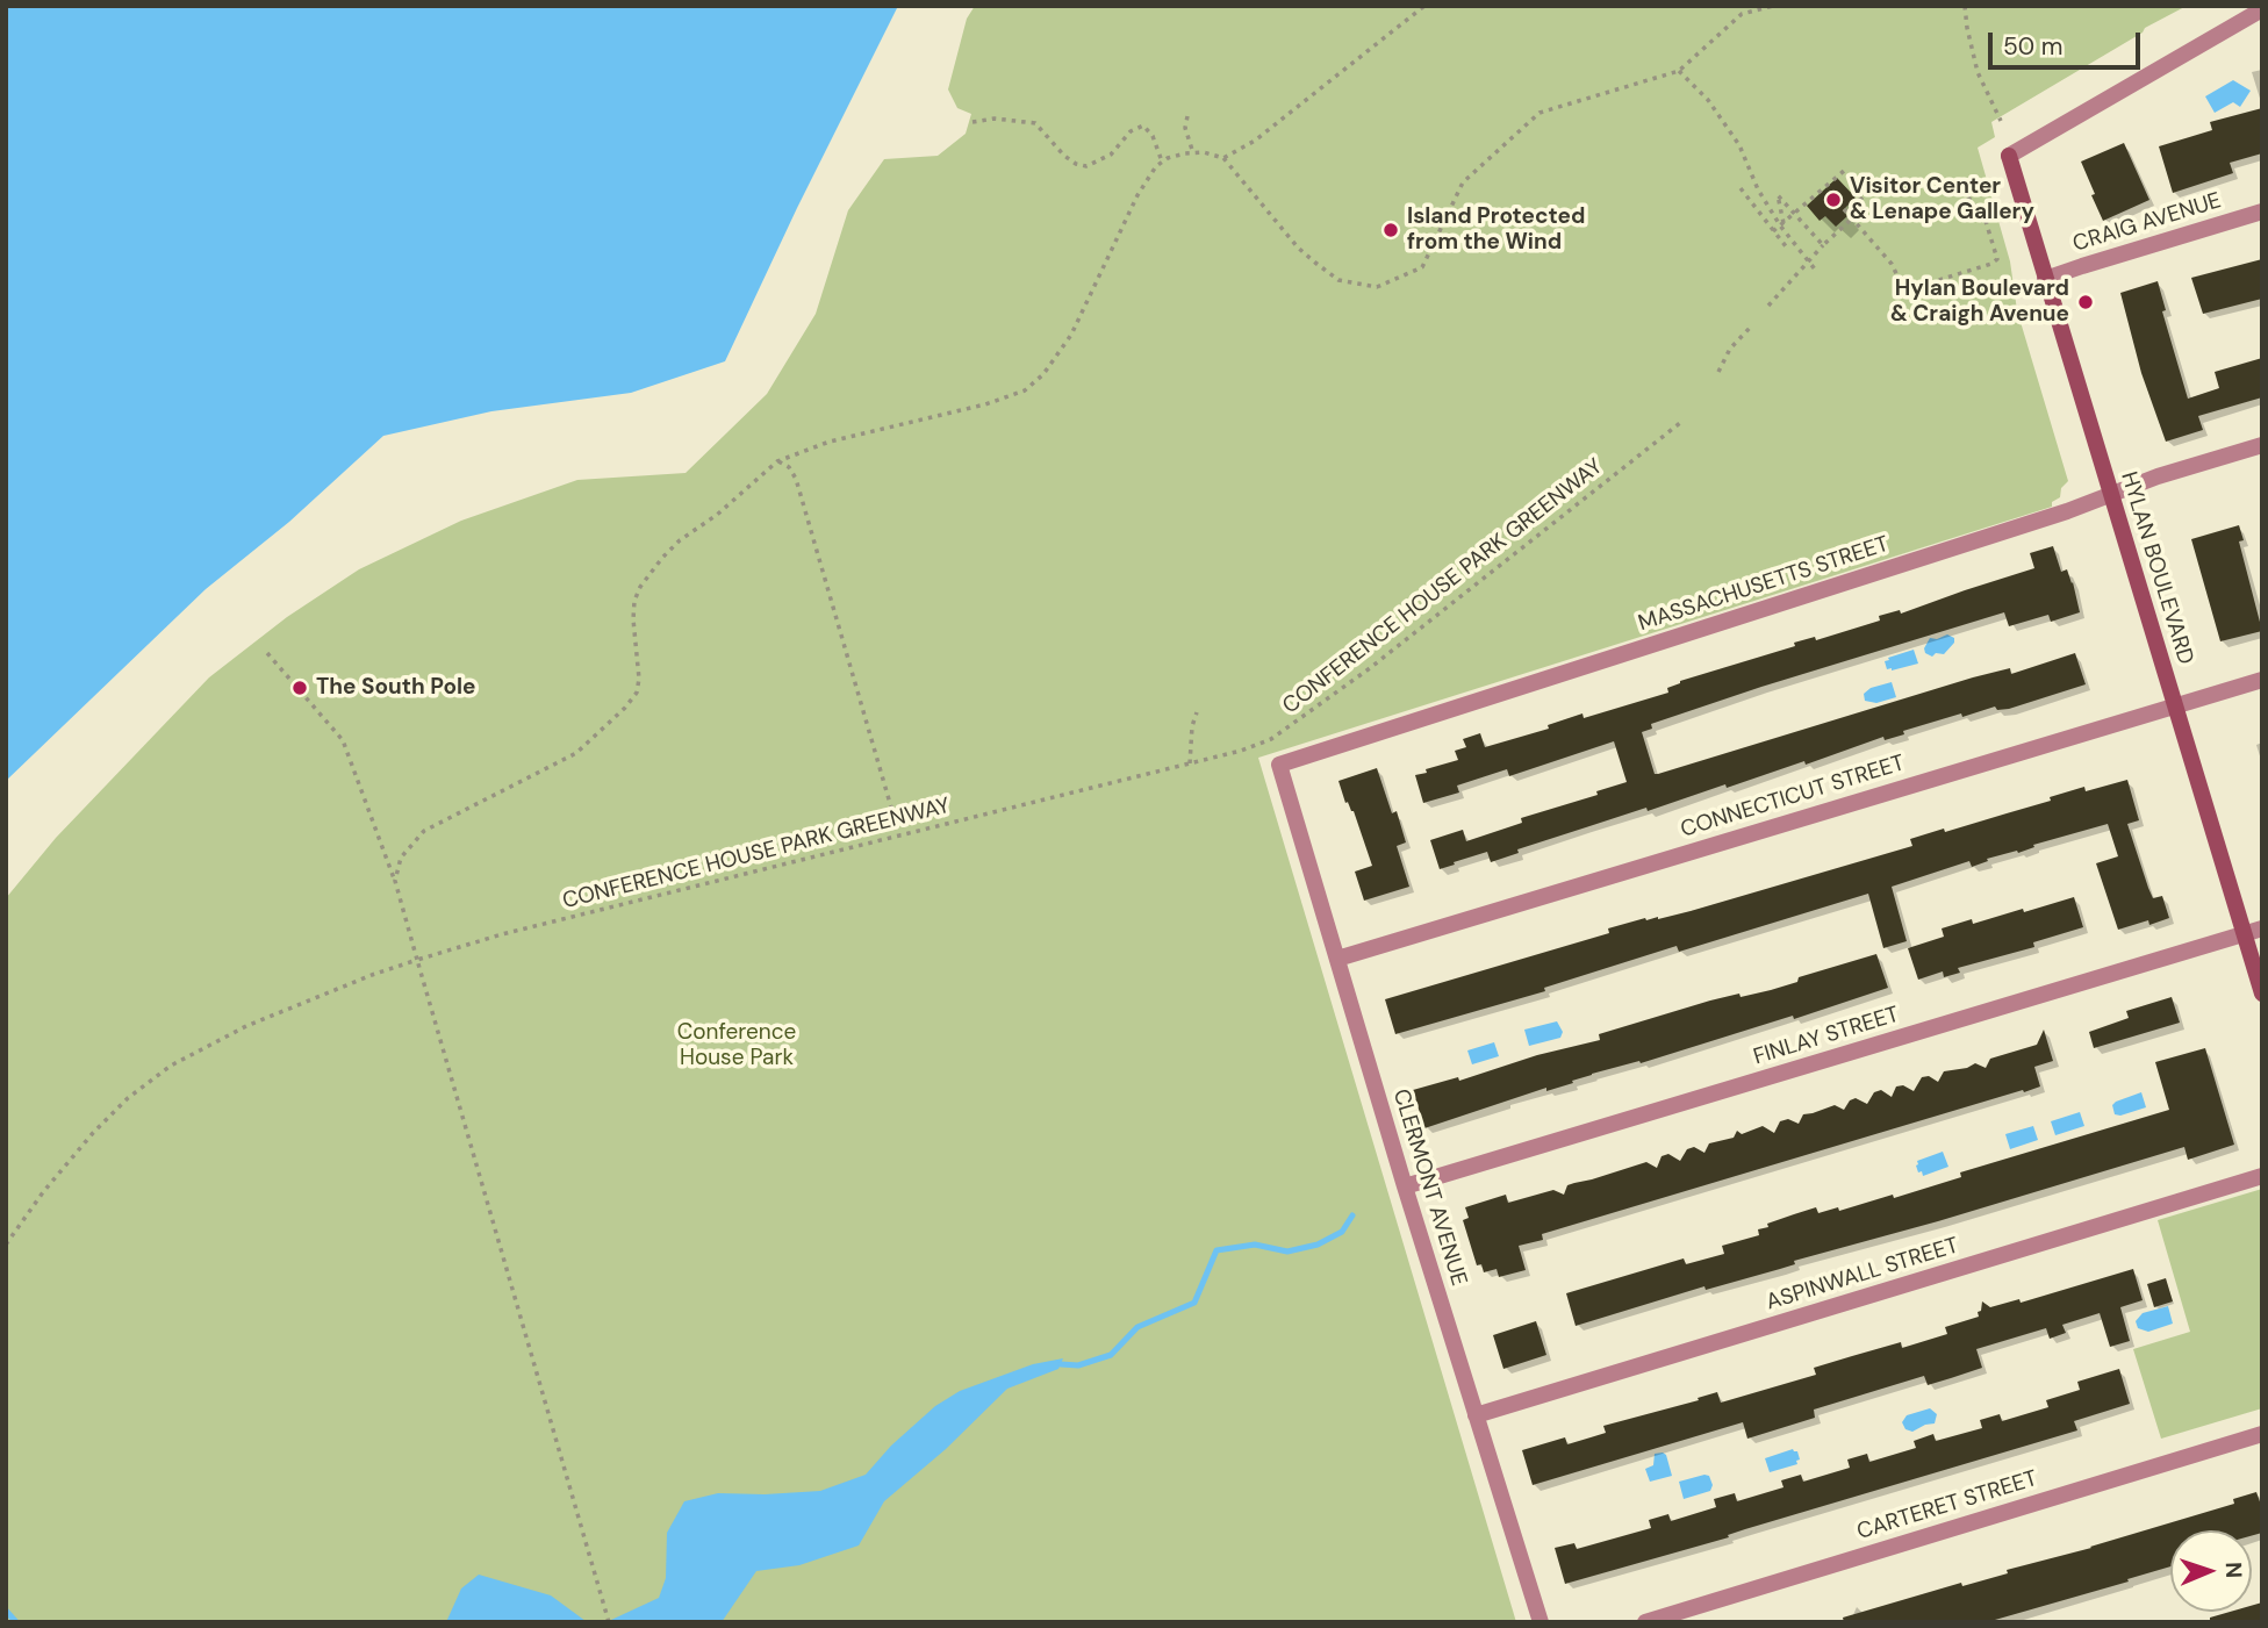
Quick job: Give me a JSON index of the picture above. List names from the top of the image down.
{
  "streets": {
    "street": [
      "CRAIG AVENUE",
      "HYLAN BOULEVARD",
      "MASSACHUSETTS STREET",
      "CONNECTICUT STREET",
      "FINLAY STREET",
      "CLERMONT AVENUE",
      "ASPINWALL STREET",
      "CARTERET STREET"
    ],
    "path": ["CONFERENCE HOUSE PARK GREENWAY"]
  },
  "crossings": [
    ["CRAIG AVENUE", "HYLAN BOULEVARD"],
    ["HYLAN BOULEVARD", "MASSACHUSETTS STREET"],
    ["HYLAN BOULEVARD", "CONNECTICUT STREET"],
    ["HYLAN BOULEVARD", "FINLAY STREET"],
    ["MASSACHUSETTS STREET", "CLERMONT AVENUE"],
    ["CONNECTICUT STREET", "CLERMONT AVENUE"],
    ["FINLAY STREET", "CLERMONT AVENUE"],
    ["CLERMONT AVENUE", "ASPINWALL STREET"]
  ],
  "parks": ["Conference House Park"],
  "places": [
    "Visitor Center & Lenape Gallery",
    "Island Protected from the Wind",
    "Hylan Boulevard & Craigh Avenue",
    "The South Pole"
  ],
  "scale_bar": "50 m",
  "north": "right"
}
